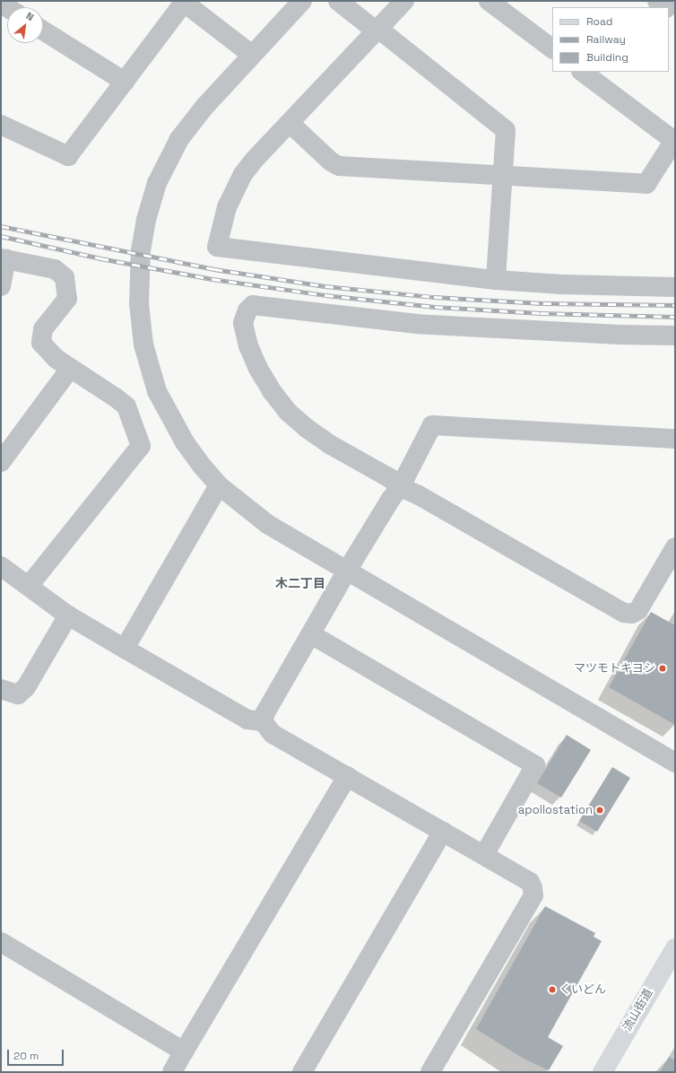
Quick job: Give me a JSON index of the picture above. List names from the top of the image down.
{
  "streets": {
    "main road": ["流山街道"]
  },
  "districts": ["木二丁目"],
  "places": ["マツモトキヨシ", "apollostation", "くいどん"],
  "legend": ["Road", "Railway", "Building"],
  "scale_bar": "20 m",
  "north": "top right"
}
